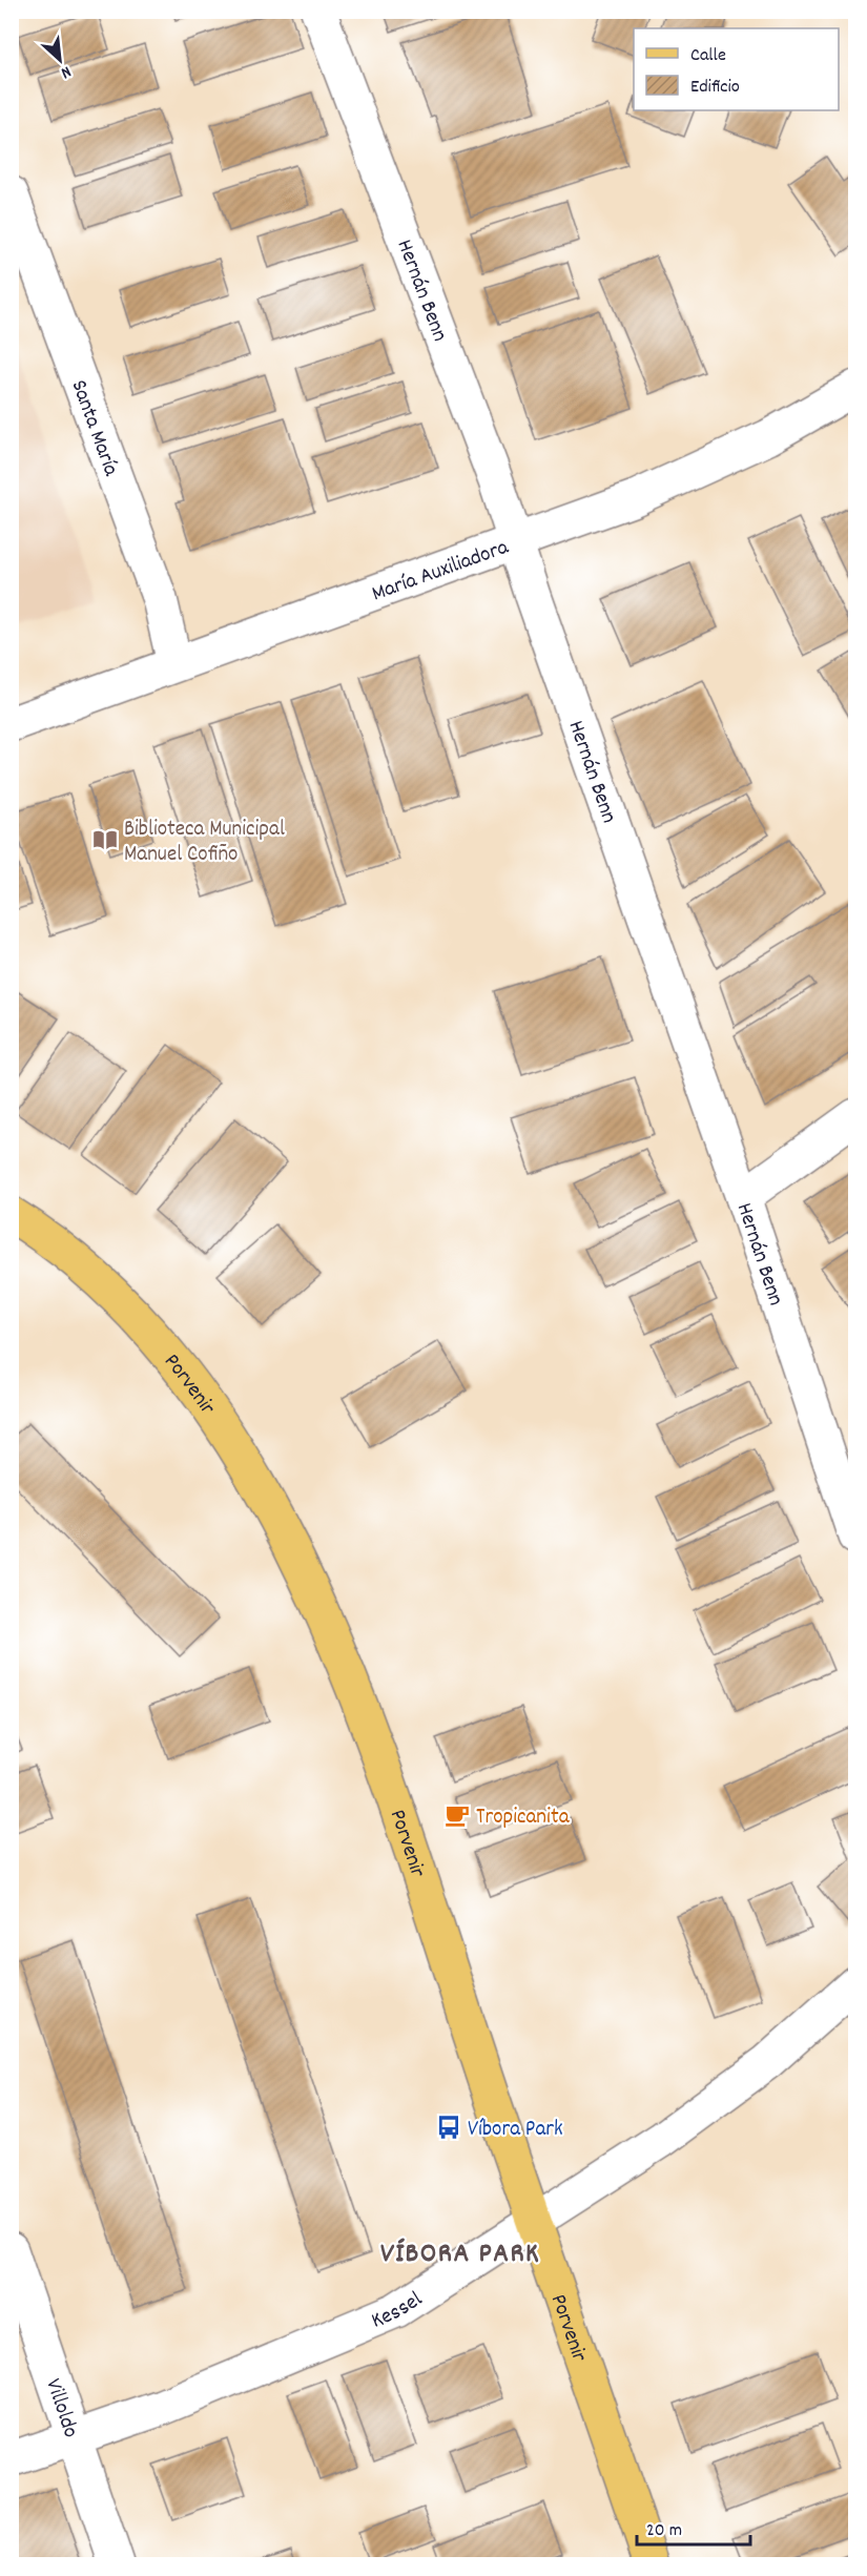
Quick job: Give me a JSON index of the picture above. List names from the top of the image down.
{
  "streets": {
    "main road": ["Porvenir"],
    "street": [
      "Hernán Benn",
      "Santa María",
      "María Auxiliadora",
      "Kessel",
      "Villoldo"
    ]
  },
  "crossings": [
    ["Hernán Benn", "María Auxiliadora"],
    ["Santa María", "María Auxiliadora"],
    ["Porvenir", "Kessel"],
    ["Kessel", "Villoldo"]
  ],
  "districts": ["VÍBORA PARK"],
  "places": {
    "library": ["Biblioteca Municipal Manuel Cofiño"],
    "cafe": ["Tropicanita"],
    "bus stop": ["Víbora Park"]
  },
  "legend": ["Calle", "Edificio"],
  "scale_bar": "20 m",
  "north": "bottom right"
}
